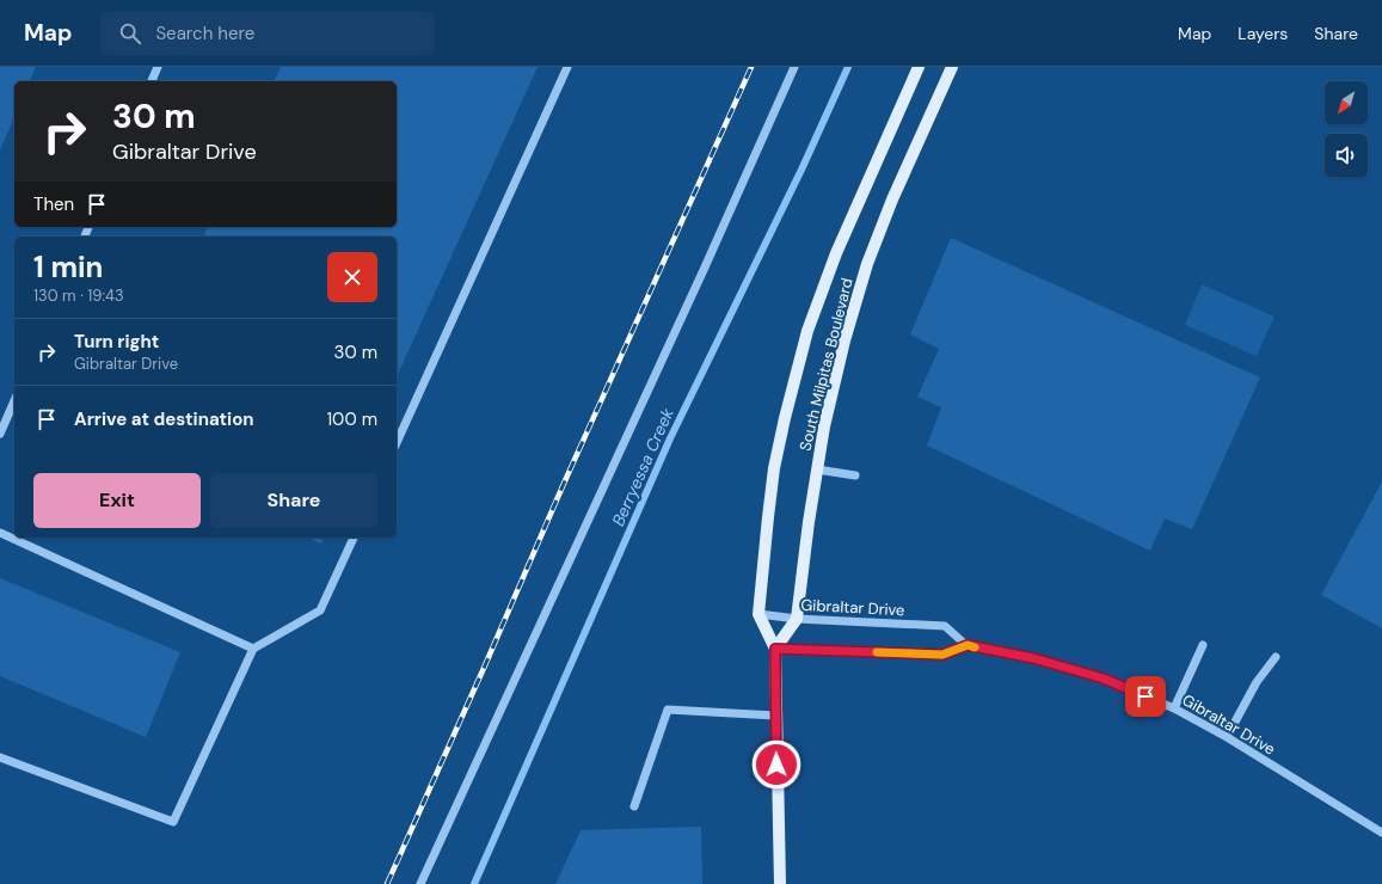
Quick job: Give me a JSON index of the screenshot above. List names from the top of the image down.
{
  "streets": {
    "main road": ["South Milpitas Boulevard"],
    "street": ["Gibraltar Drive"]
  },
  "crossings": [
    ["South Milpitas Boulevard", "Gibraltar Drive"]
  ],
  "water": ["Berryessa Creek"],
  "north": "bottom left",
  "page": {
    "header": "Map",
    "search": "Search here",
    "nav": ["Map", "Layers", "Share"],
    "turn": ["30 m", "Gibraltar Drive"],
    "then": "Then",
    "heading": ["1 min", "130 m · 19:43"],
    "list": [
      {
        "name": "Turn right",
        "note": "Gibraltar Drive",
        "value": "30 m"
      },
      {
        "name": "Arrive at destination",
        "value": "100 m"
      }
    ],
    "buttons": ["Exit", "Share"]
  }
}
